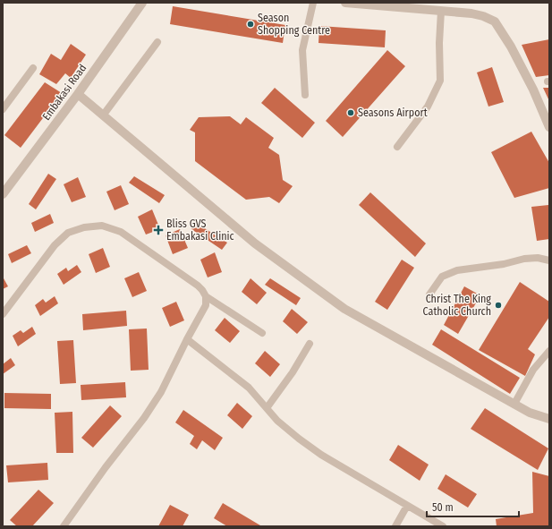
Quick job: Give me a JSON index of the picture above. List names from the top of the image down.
{
  "streets": {
    "street": ["Embakasi Road"]
  },
  "places": {
    "other": ["Season Shopping Centre", "Seasons Airport", "Christ The King Catholic Church"],
    "health": ["Bliss GVS Embakasi Clinic"]
  },
  "scale_bar": "50 m"
}
